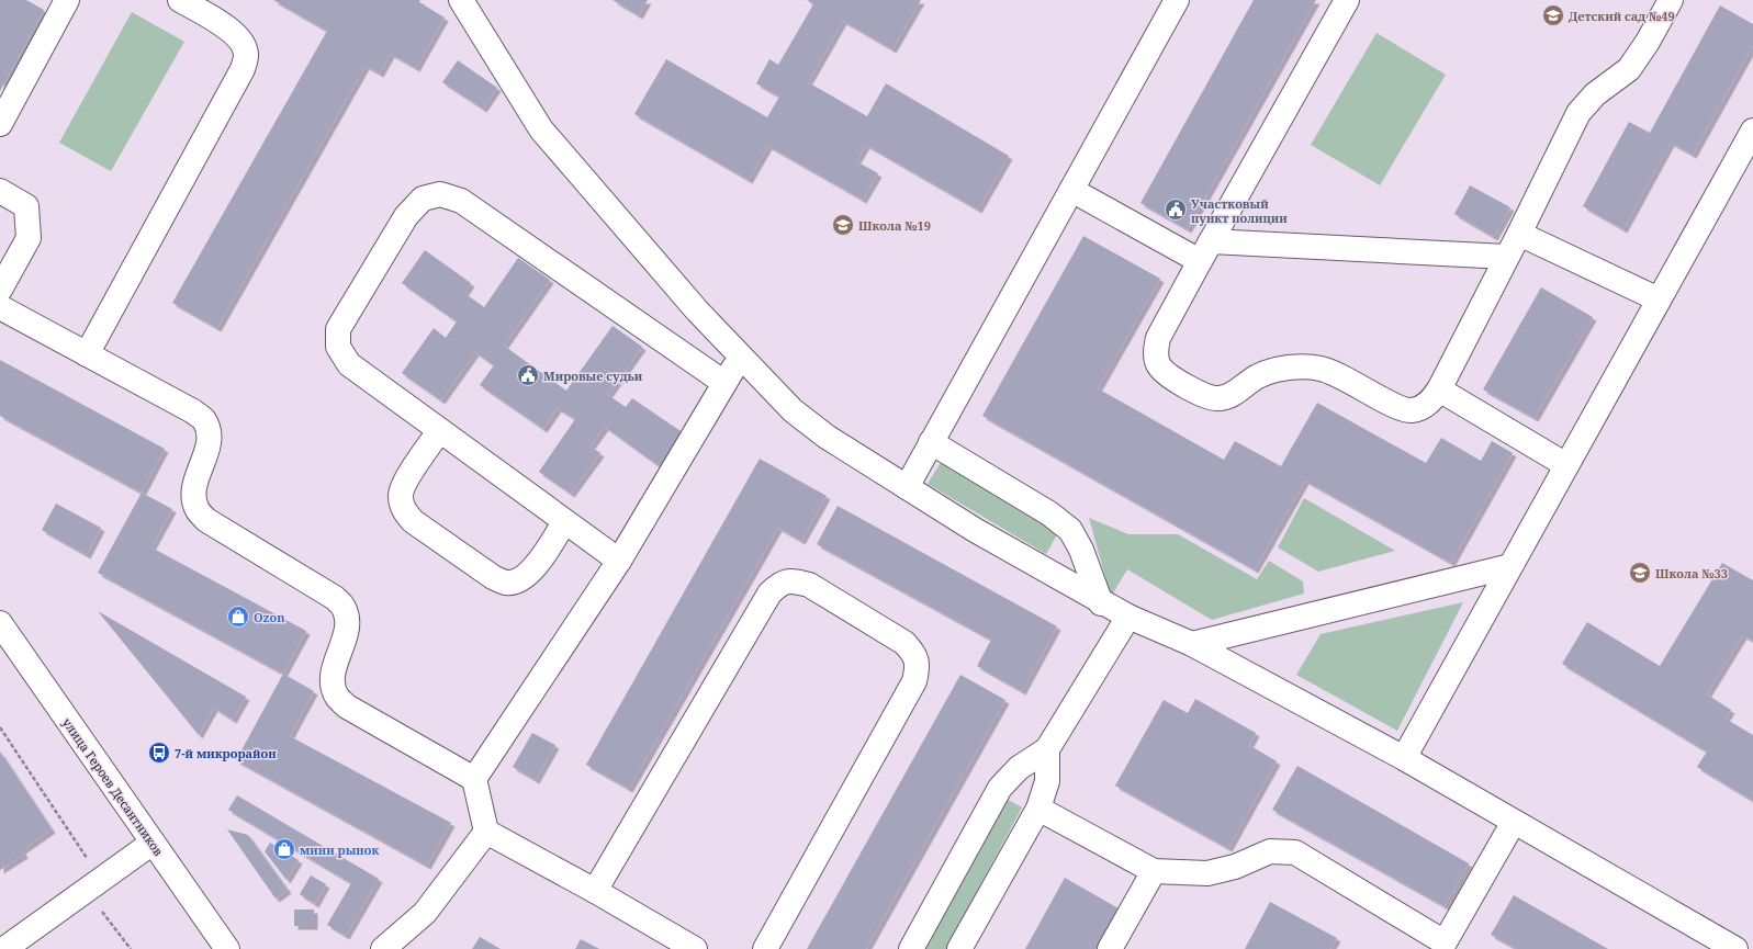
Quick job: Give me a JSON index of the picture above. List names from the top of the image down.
{
  "streets": {
    "street": ["улица Героев Десантников"]
  },
  "places": {
    "school or university": ["Детский сад №49", "Школа №19", "Школа №33"],
    "public building": ["Участковый пункт полиции", "Мировые судьи"],
    "shop": ["Ozon", "мини рынок"],
    "bus stop": ["7-й микрорайон"]
  }
}
